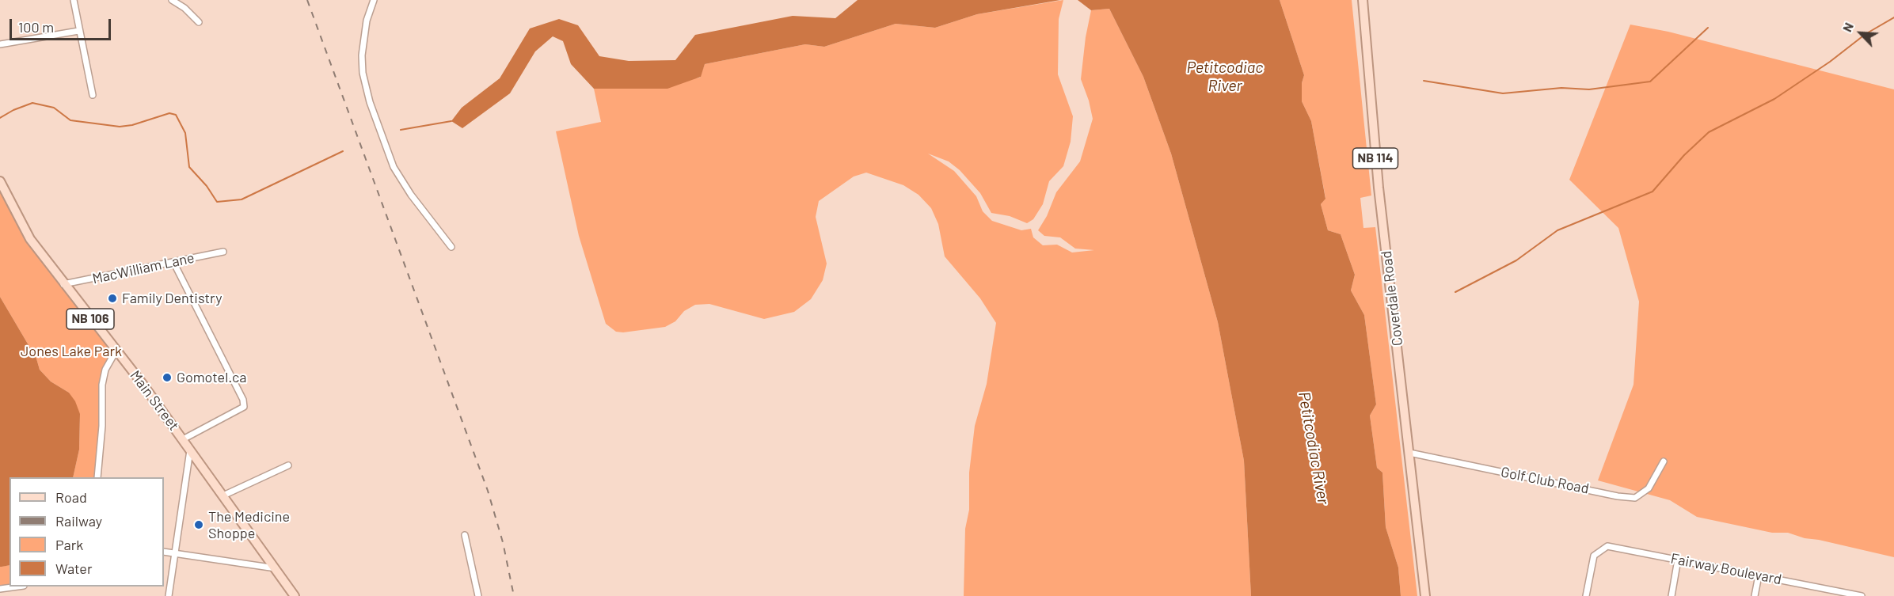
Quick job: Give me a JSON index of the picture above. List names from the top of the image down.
{
  "streets": {
    "main road": [
      "NB 114",
      "Coverdale Road",
      "NB 106",
      "Main Street"
    ],
    "street": ["MacWilliam Lane", "Golf Club Road", "Fairway Boulevard"]
  },
  "crossings": [
    ["MacWilliam Lane", "Main Street"],
    ["Coverdale Road", "Golf Club Road"]
  ],
  "water": ["Petitcodiac River"],
  "parks": ["Jones Lake Park"],
  "places": ["Family Dentistry", "Gomotel.ca", "The Medicine Shoppe"],
  "legend": [
    "Road",
    "Railway",
    "Park",
    "Water"
  ],
  "scale_bar": "100 m",
  "north": "top left"
}
